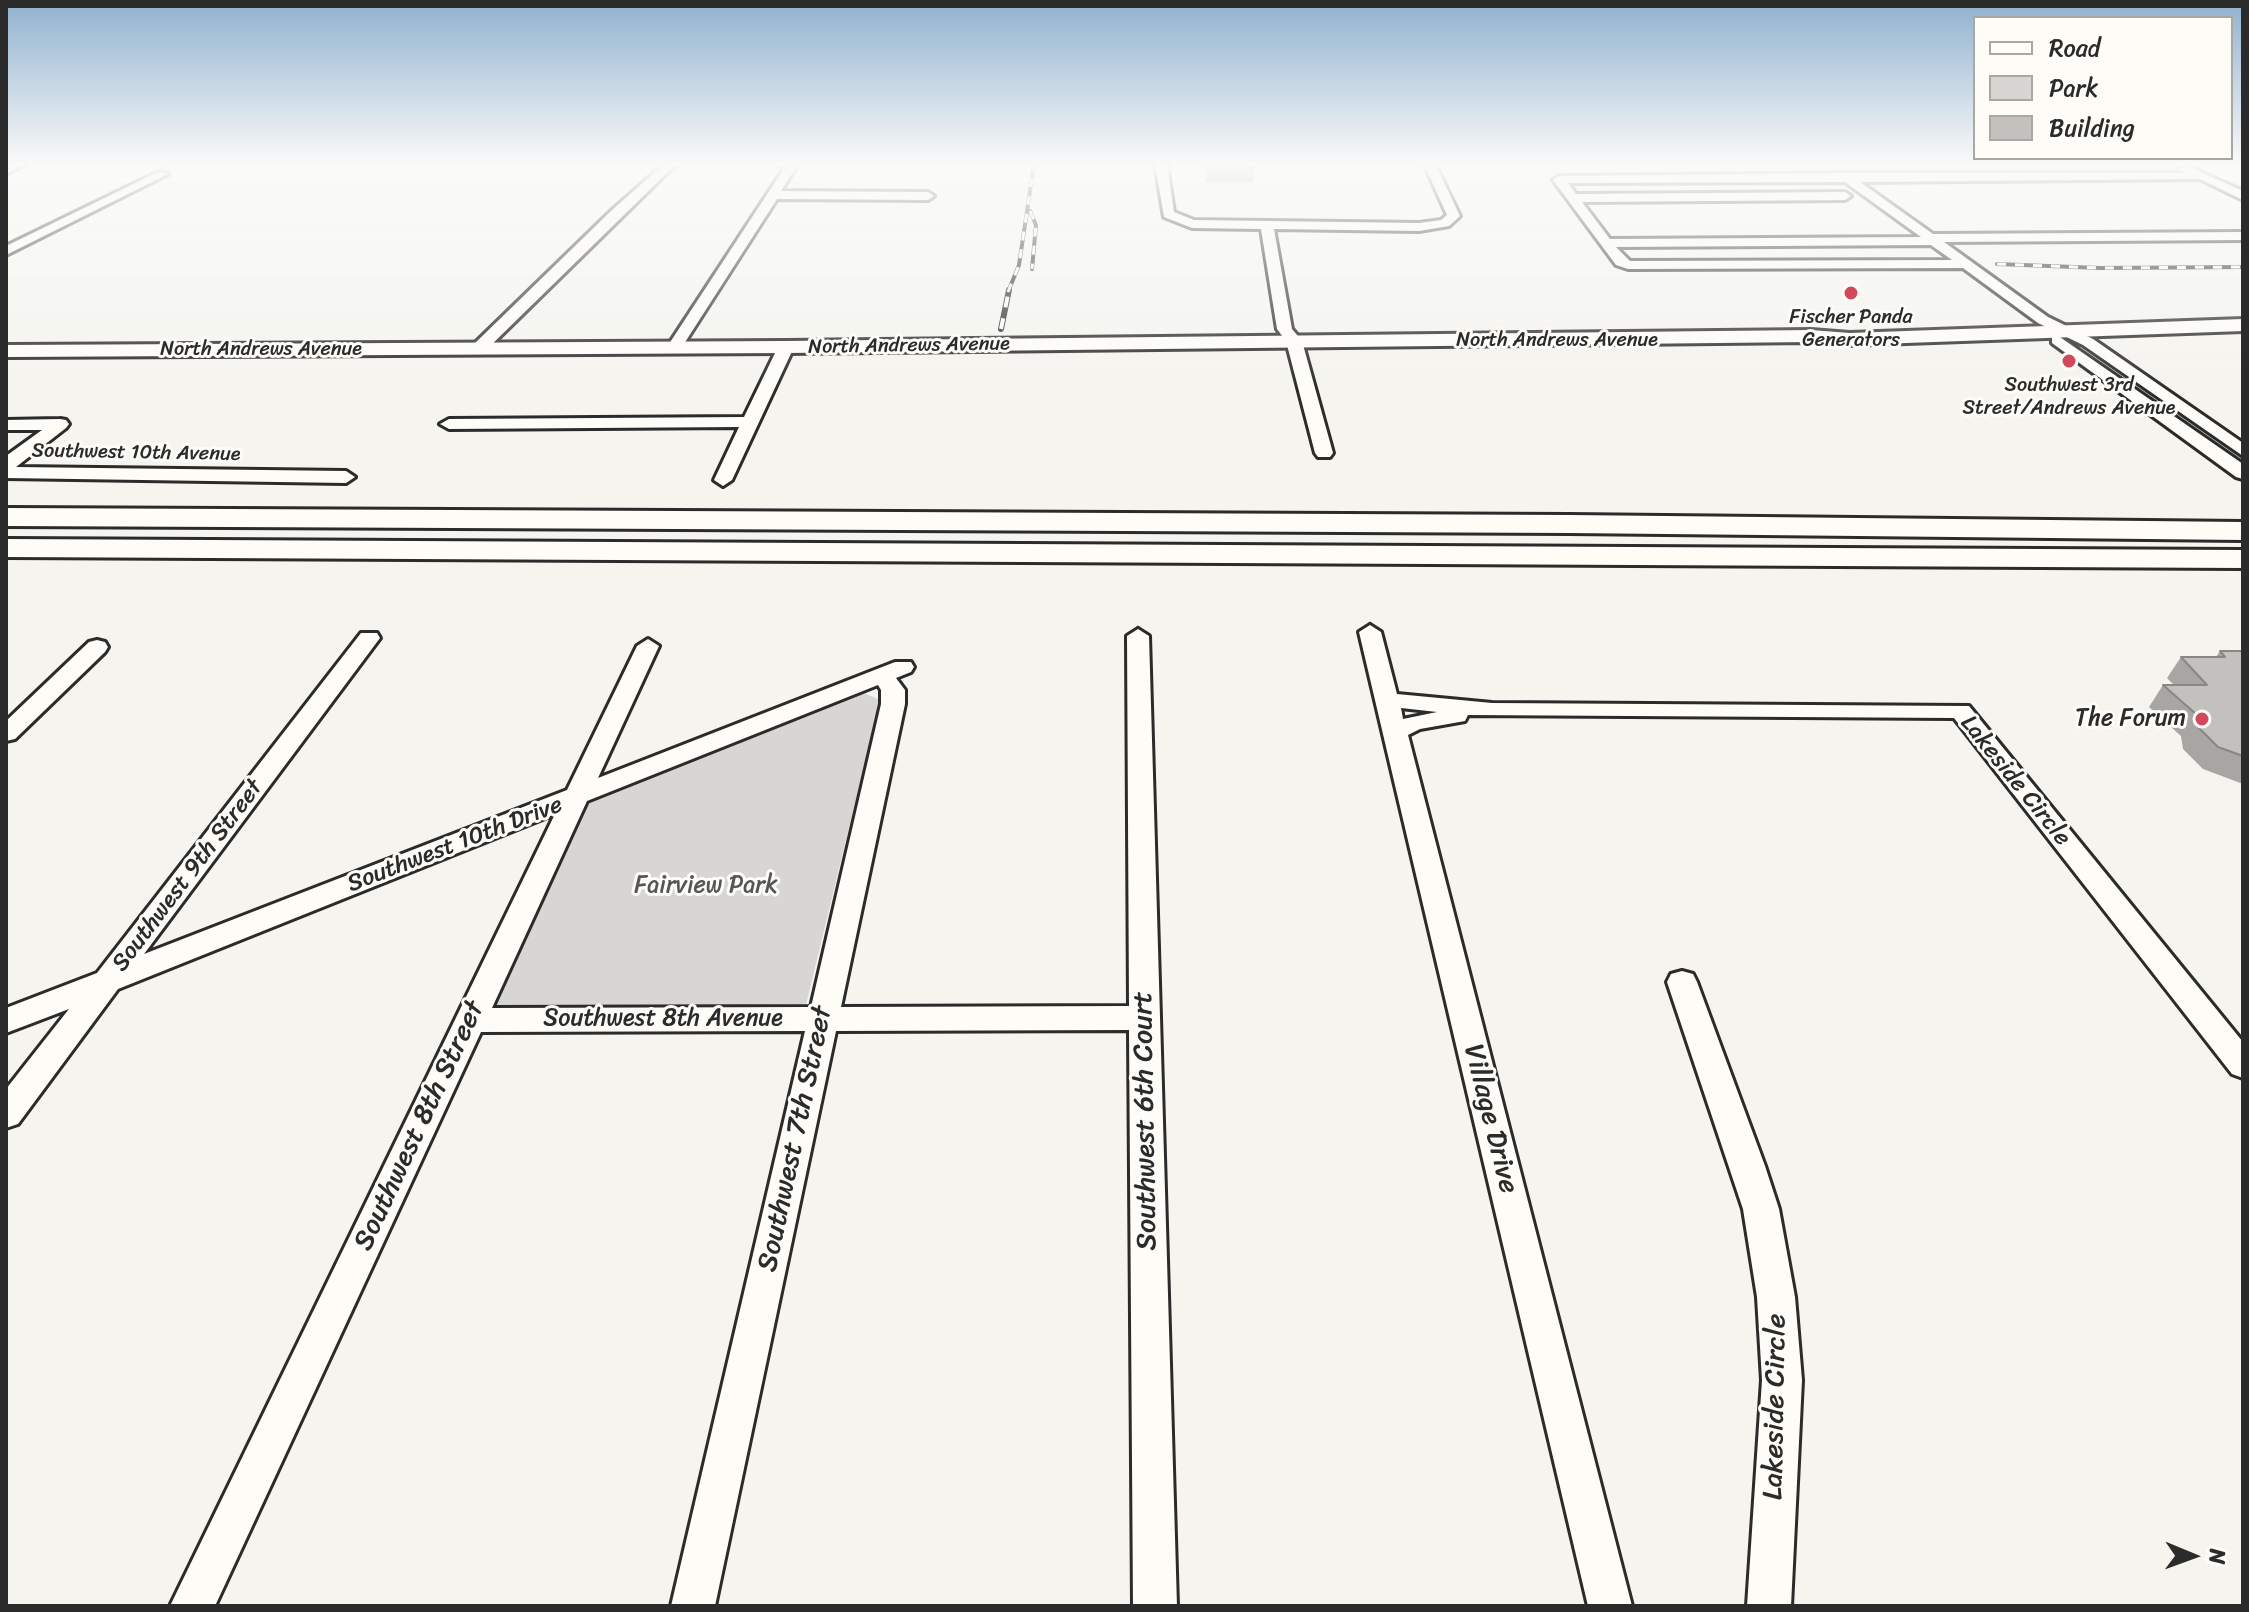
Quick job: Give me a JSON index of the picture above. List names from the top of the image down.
{
  "streets": {
    "main road": ["North Andrews Avenue"],
    "street": [
      "Southwest 10th Avenue",
      "Lakeside Circle",
      "Southwest 10th Drive",
      "Southwest 9th Street",
      "Southwest 8th Avenue",
      "Village Drive",
      "Southwest 6th Court",
      "Southwest 8th Street",
      "Southwest 7th Street"
    ]
  },
  "crossings": [
    ["Lakeside Circle", "Village Drive"],
    ["Southwest 10th Drive", "Southwest 9th Street"],
    ["Southwest 10th Drive", "Southwest 8th Street"],
    ["Southwest 10th Drive", "Southwest 7th Street"],
    ["Southwest 8th Avenue", "Southwest 6th Court"],
    ["Southwest 8th Avenue", "Southwest 8th Street"],
    ["Southwest 8th Avenue", "Southwest 7th Street"]
  ],
  "parks": ["Fairview Park"],
  "places": ["Fischer Panda Generators", "Southwest 3rd Street/Andrews Avenue", "The Forum"],
  "legend": ["Road", "Park", "Building"],
  "north": "right"
}
